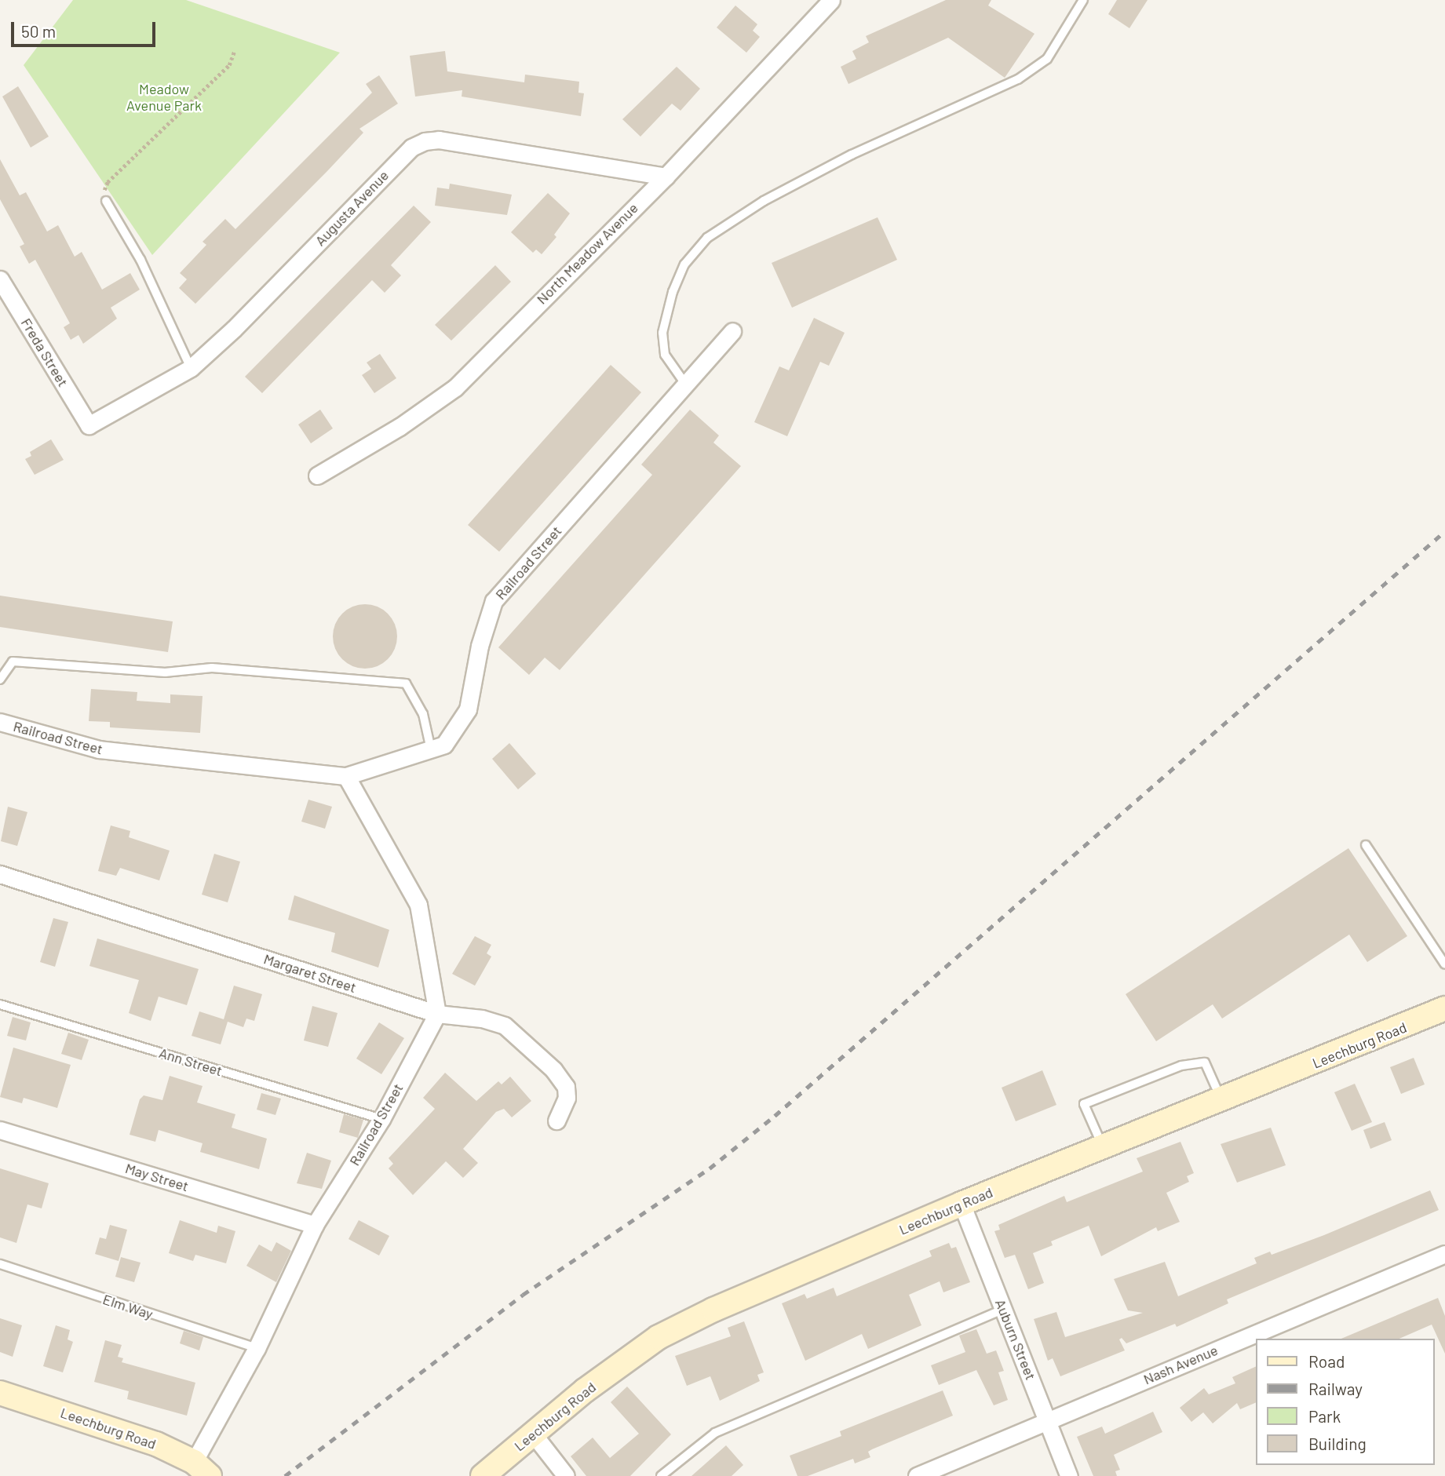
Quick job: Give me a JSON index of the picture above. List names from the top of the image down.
{
  "streets": {
    "street": [
      "Augusta Avenue",
      "North Meadow Avenue",
      "Freda Street",
      "Railroad Street",
      "Margaret Street",
      "Leechburg Road",
      "May Street",
      "Auburn Street",
      "Nash Avenue"
    ],
    "lane": ["Ann Street", "Elm Way"]
  },
  "crossings": [
    ["Augusta Avenue", "North Meadow Avenue"],
    ["Augusta Avenue", "Freda Street"],
    ["Railroad Street", "Margaret Street"],
    ["Railroad Street", "Leechburg Road"],
    ["Railroad Street", "Ann Street"],
    ["Railroad Street", "May Street"],
    ["Railroad Street", "Elm Way"],
    ["Leechburg Road", "Auburn Street"],
    ["Auburn Street", "Nash Avenue"]
  ],
  "parks": ["Meadow Avenue Park"],
  "legend": [
    "Road",
    "Railway",
    "Park",
    "Building"
  ],
  "scale_bar": "50 m"
}
